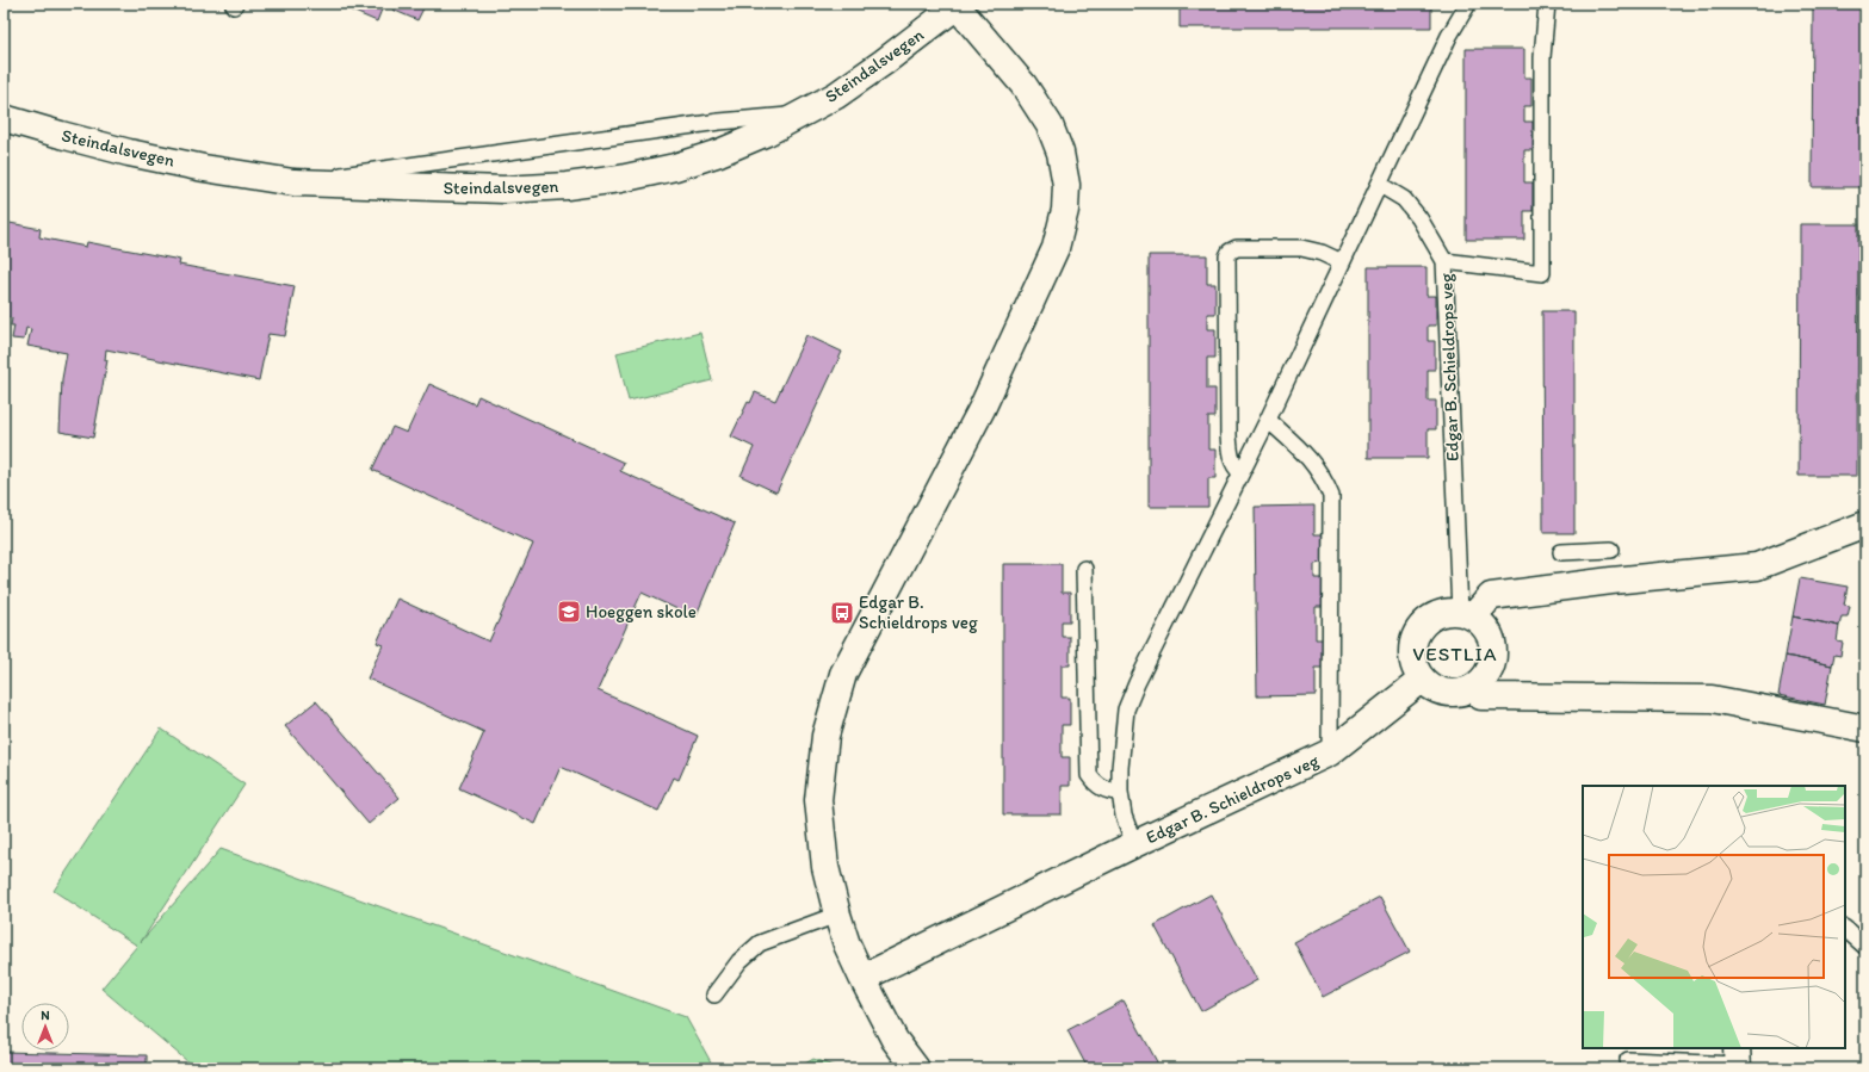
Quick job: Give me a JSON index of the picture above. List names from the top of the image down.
{
  "streets": {
    "street": ["Steindalsvegen", "Edgar B. Schieldrops veg"]
  },
  "districts": ["VESTLIA"],
  "places": {
    "school or university": ["Hoeggen skole"],
    "bus stop": ["Edgar B. Schieldrops veg"]
  },
  "north": "top"
}
